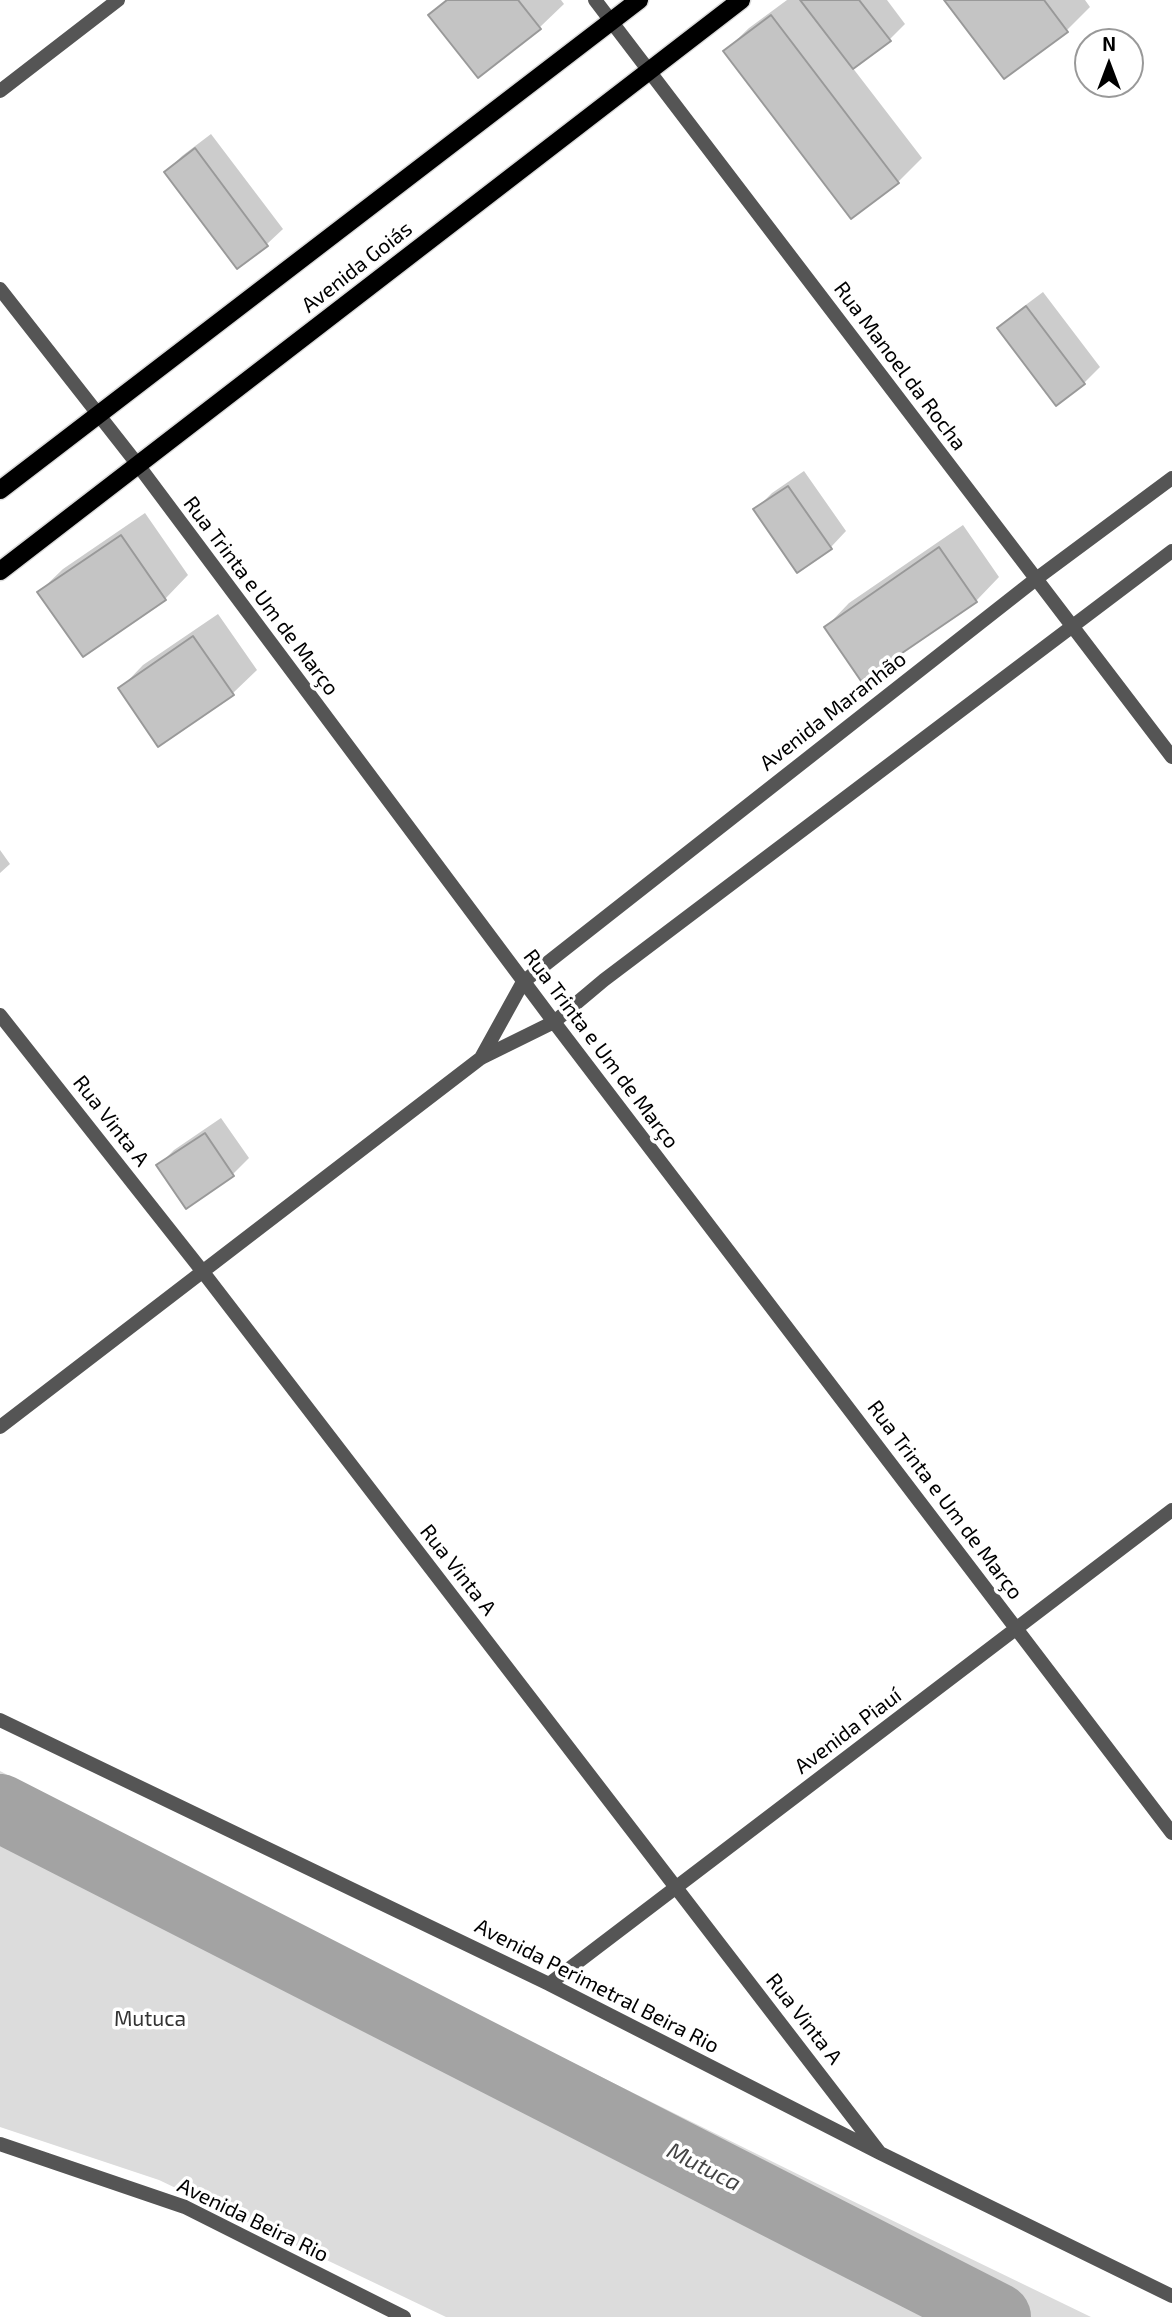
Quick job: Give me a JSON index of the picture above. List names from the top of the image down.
{
  "streets": {
    "main road": ["Avenida Goiás"],
    "street": [
      "Rua Manoel da Rocha",
      "Rua Trinta e Um de Março",
      "Avenida Maranhão",
      "Rua Vinta A",
      "Avenida Piauí",
      "Avenida Perimetral Beira Rio",
      "Avenida Beira Rio"
    ]
  },
  "crossings": [
    ["Avenida Goiás", "Rua Manoel da Rocha"],
    ["Avenida Goiás", "Rua Trinta e Um de Março"],
    ["Rua Manoel da Rocha", "Avenida Maranhão"],
    ["Rua Trinta e Um de Março", "Avenida Maranhão"],
    ["Rua Trinta e Um de Março", "Avenida Piauí"],
    ["Rua Vinta A", "Avenida Piauí"],
    ["Rua Vinta A", "Avenida Perimetral Beira Rio"],
    ["Avenida Piauí", "Avenida Perimetral Beira Rio"]
  ],
  "water": ["Mutuca"],
  "parks": ["Mutuca"],
  "north": "top"
}
